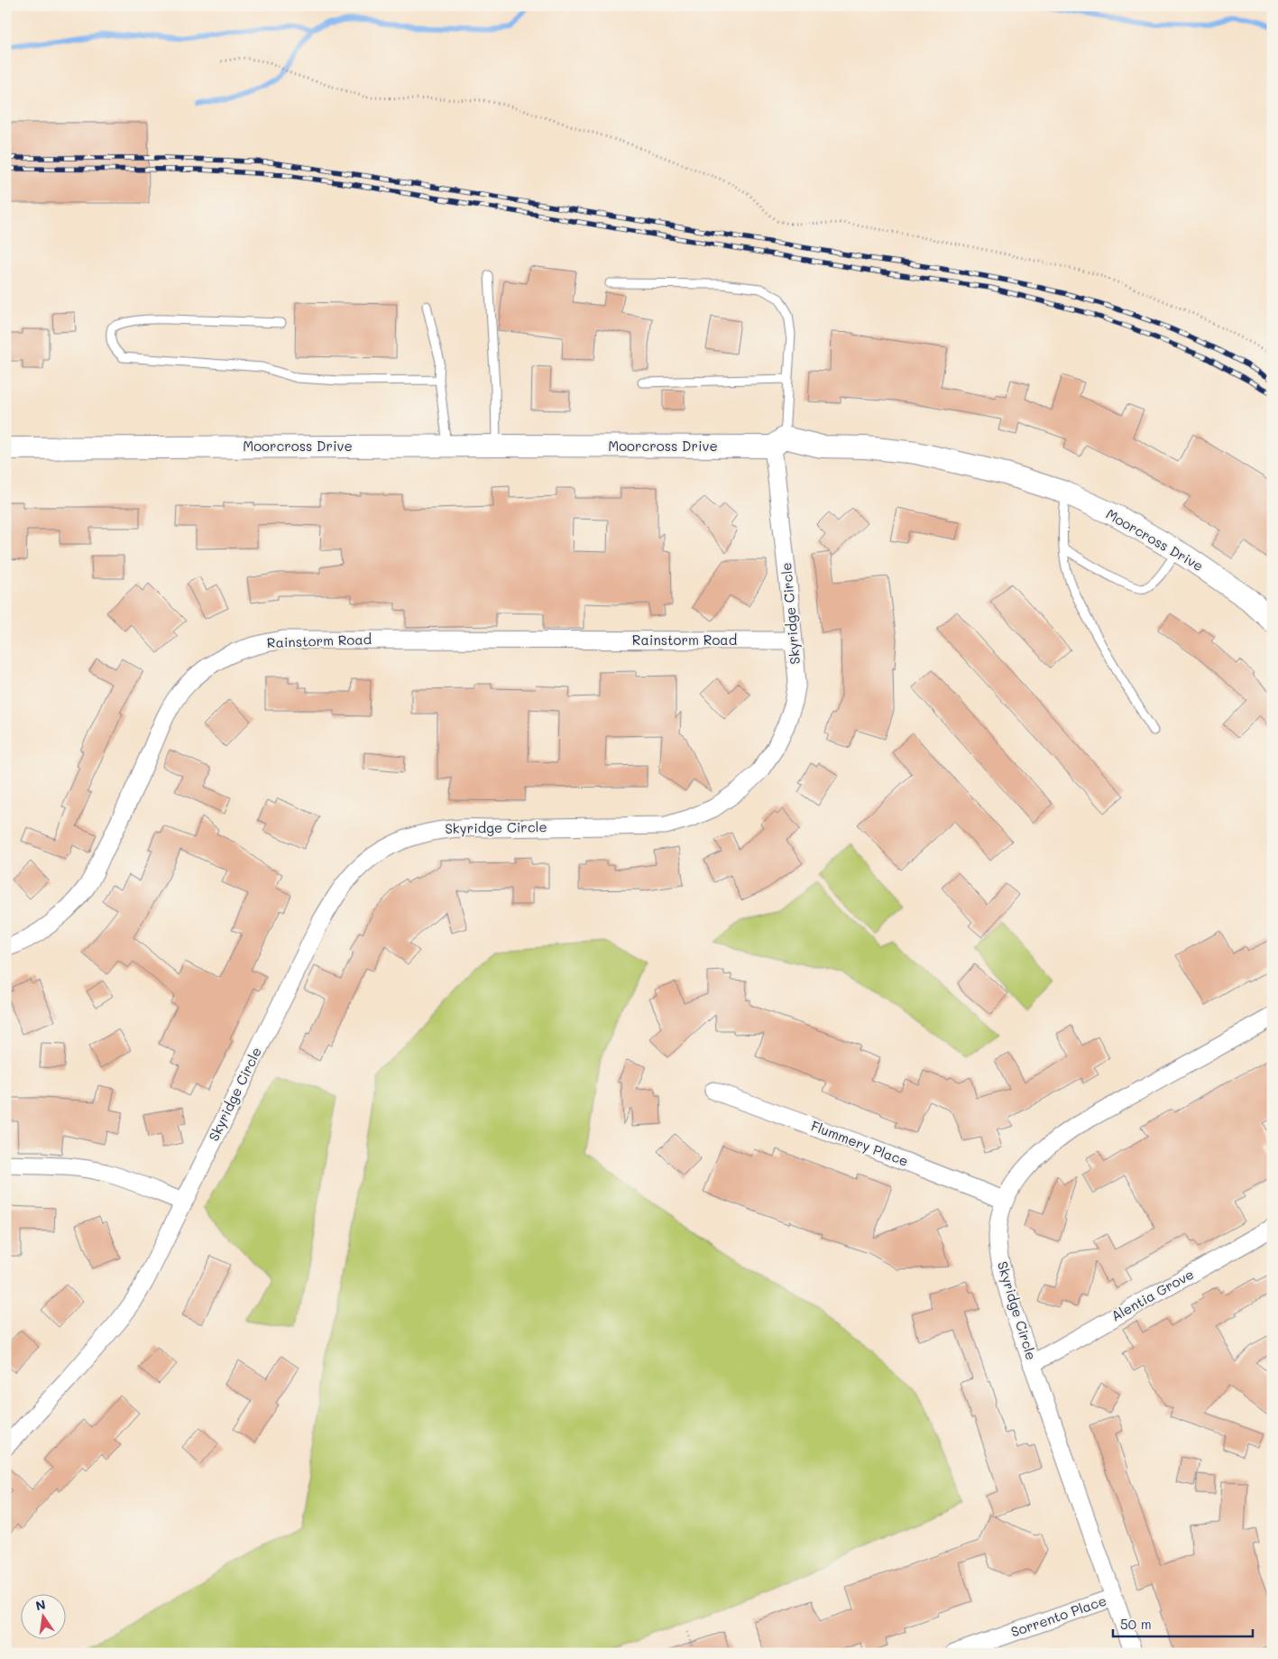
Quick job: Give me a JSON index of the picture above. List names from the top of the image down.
{
  "streets": {
    "street": [
      "Moorcross Drive",
      "Skyridge Circle",
      "Rainstorm Road",
      "Flummery Place",
      "Alentia Grove",
      "Sorrento Place"
    ]
  },
  "crossings": [
    ["Moorcross Drive", "Skyridge Circle"],
    ["Skyridge Circle", "Rainstorm Road"],
    ["Skyridge Circle", "Flummery Place"],
    ["Skyridge Circle", "Alentia Grove"],
    ["Skyridge Circle", "Sorrento Place"]
  ],
  "scale_bar": "50 m",
  "north": "top"
}
